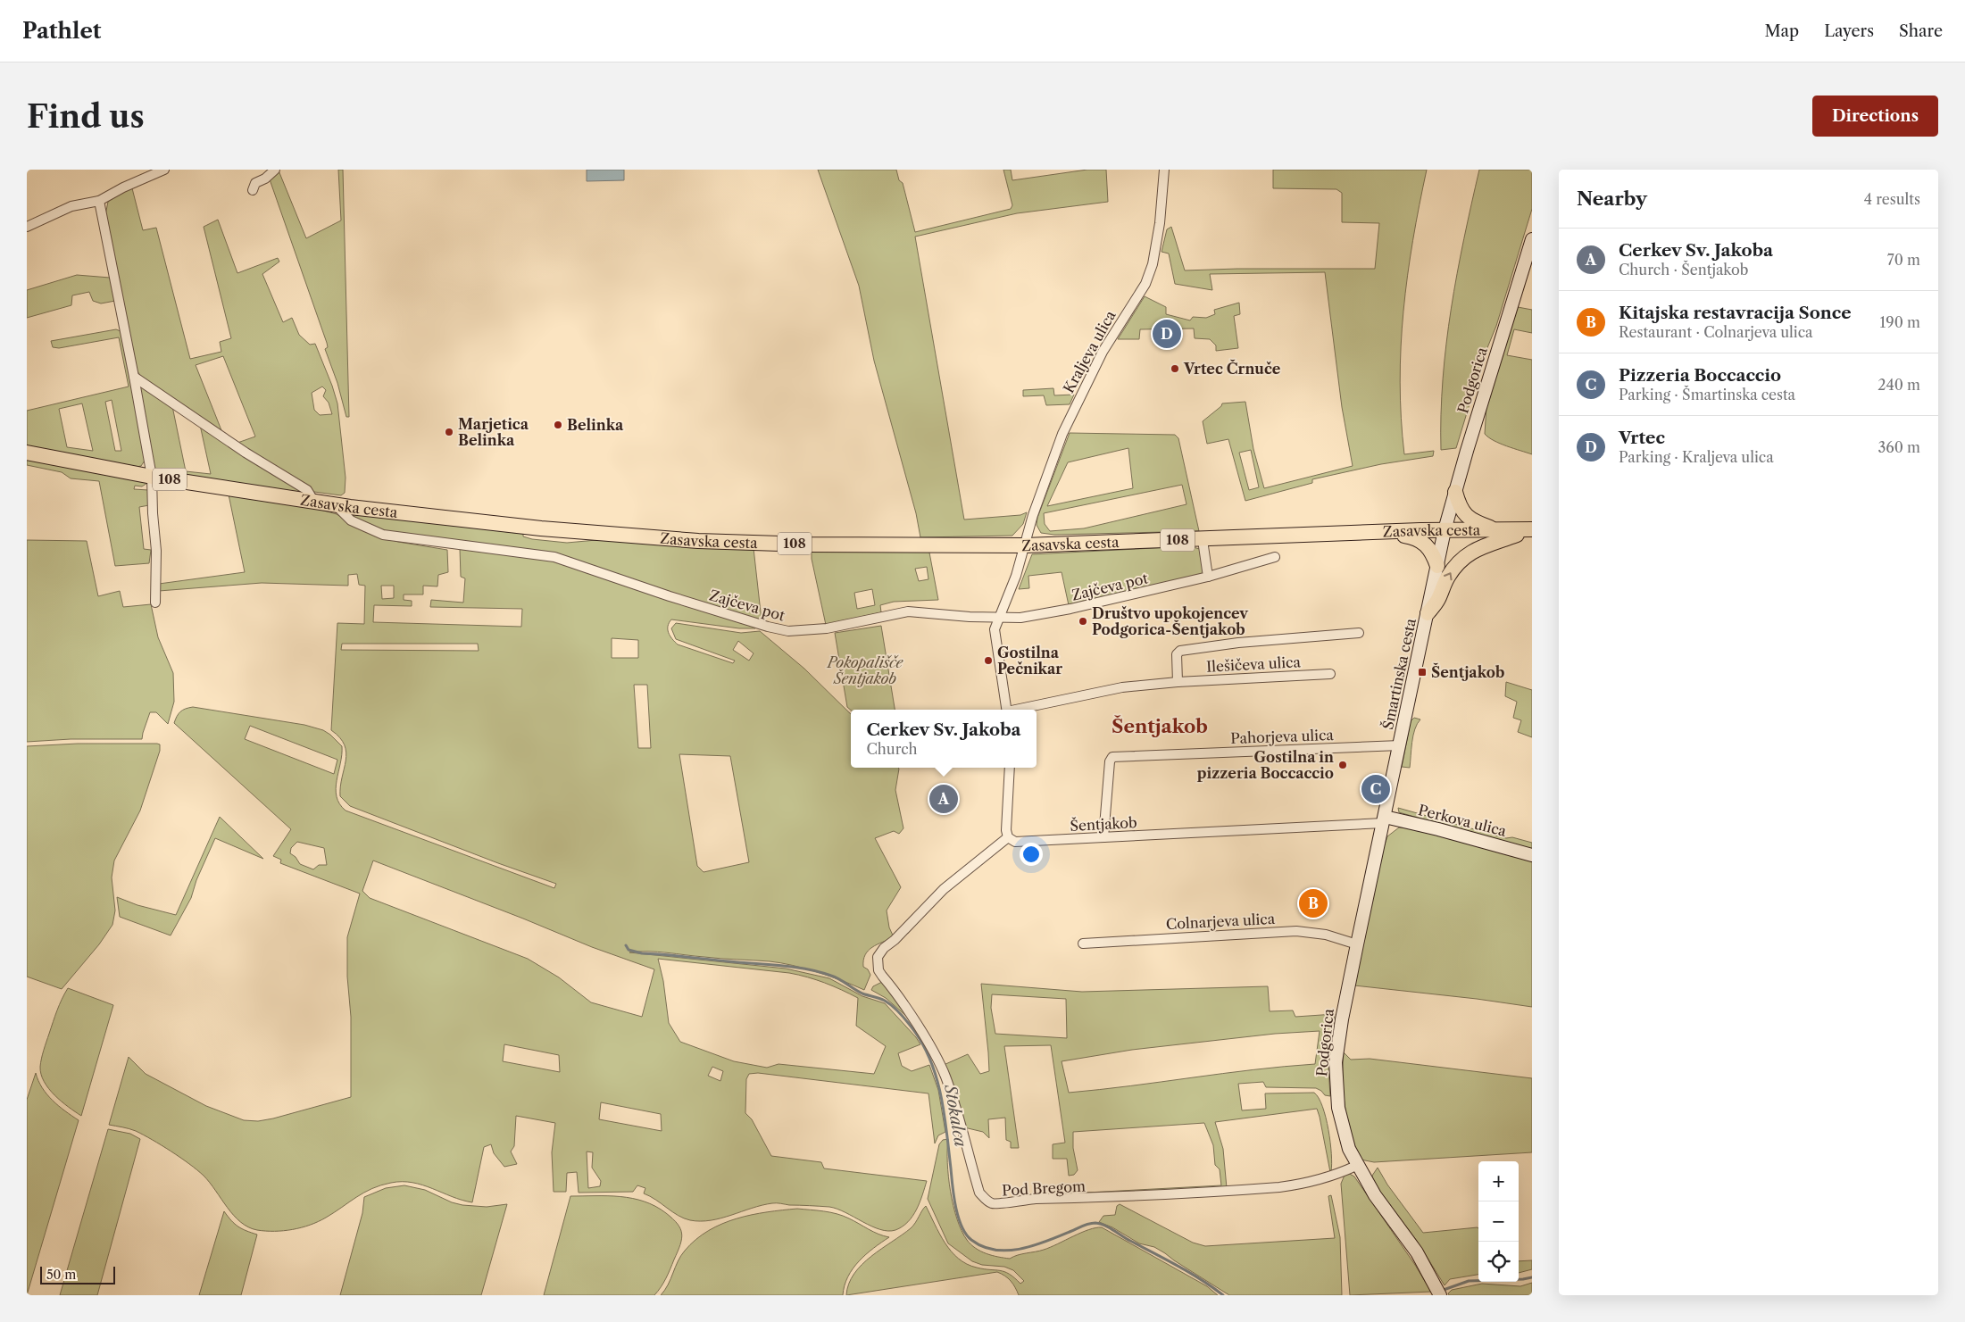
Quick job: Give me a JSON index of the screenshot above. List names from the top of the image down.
{
  "streets": {
    "main road": [
      "Podgorica",
      "108",
      "Zasavska cesta",
      "Šmartinska cesta",
      "Perkova ulica"
    ],
    "street": [
      "Kraljeva ulica",
      "Zajčeva pot",
      "Ilešičeva ulica",
      "Pahorjeva ulica",
      "Šentjakob",
      "Colnarjeva ulica",
      "Pod Bregom"
    ]
  },
  "crossings": [
    ["Kraljeva ulica", "Zasavska cesta"],
    ["Podgorica", "Zasavska cesta"],
    ["Podgorica", "Šmartinska cesta"],
    ["Podgorica", "Perkova ulica"],
    ["Podgorica", "Šentjakob"],
    ["Podgorica", "Colnarjeva ulica"],
    ["Podgorica", "Pod Bregom"],
    ["Zasavska cesta", "Zajčeva pot"],
    ["Zasavska cesta", "Šmartinska cesta"],
    ["Šmartinska cesta", "Pahorjeva ulica"],
    ["Šmartinska cesta", "Perkova ulica"],
    ["Šmartinska cesta", "Šentjakob"],
    ["Pahorjeva ulica", "Šentjakob"],
    ["Perkova ulica", "Šentjakob"],
    ["Šentjakob", "Pod Bregom"]
  ],
  "districts": ["Šentjakob"],
  "water": ["Stokalca"],
  "parks": ["Pokopališče Šentjakob"],
  "places": {
    "other": [
      "Vrtec Črnuče",
      "Belinka",
      "Marjetica Belinka",
      "Društvo upokojencev Podgorica-Šentjakob",
      "Gostilna Pečnikar",
      "Gostilna in pizzeria Boccaccio"
    ],
    "transit": ["Šentjakob"]
  },
  "scale_bar": "50 m",
  "page": {
    "header": "Pathlet",
    "nav": ["Map", "Layers", "Share"],
    "buttons": "Directions",
    "title": "Find us",
    "heading": ["Nearby", "4 results"],
    "list": [
      {
        "mark": "A",
        "name": "Cerkev Sv. Jakoba",
        "note": "Church · Šentjakob",
        "value": "70 m"
      },
      {
        "mark": "B",
        "name": "Kitajska restavracija Sonce",
        "note": "Restaurant · Colnarjeva ulica",
        "value": "190 m"
      },
      {
        "mark": "C",
        "name": "Pizzeria Boccaccio",
        "note": "Parking · Šmartinska cesta",
        "value": "240 m"
      },
      {
        "mark": "D",
        "name": "Vrtec",
        "note": "Parking · Kraljeva ulica",
        "value": "360 m"
      }
    ],
    "pins": [
      "D",
      "C",
      "A",
      "B"
    ],
    "popup": ["Cerkev Sv. Jakoba", "Church"],
    "map_buttons": ["+", "−"],
    "scale": "50 m"
  }
}
